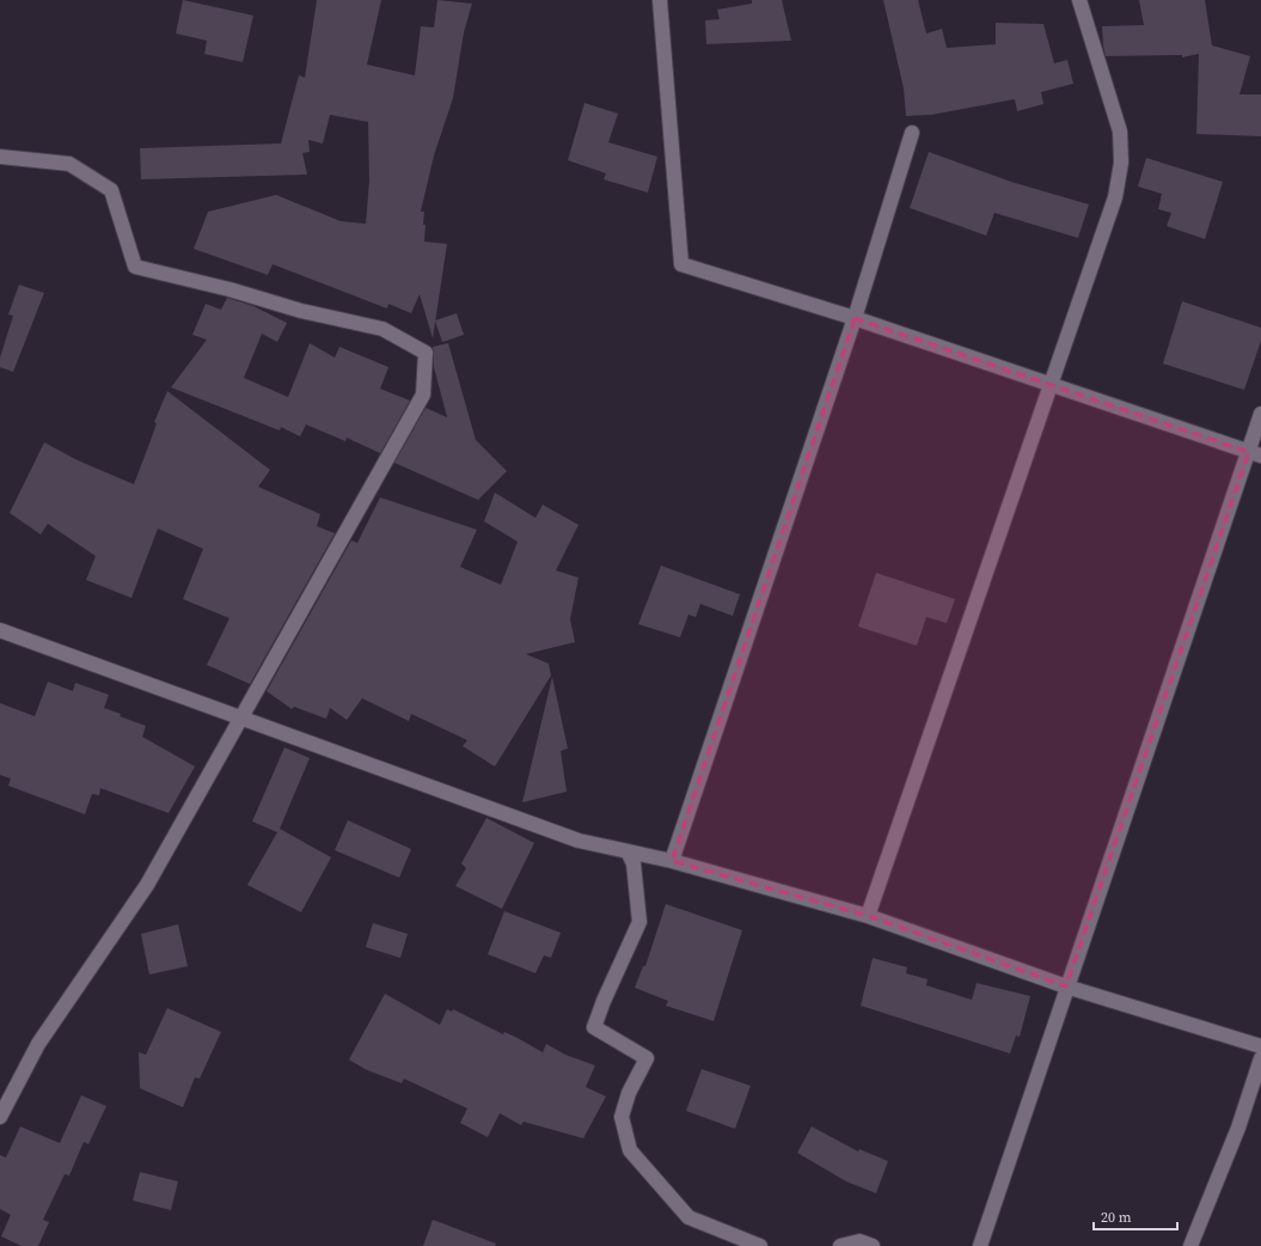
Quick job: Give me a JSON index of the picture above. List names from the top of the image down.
{
  "scale_bar": "20 m"
}
